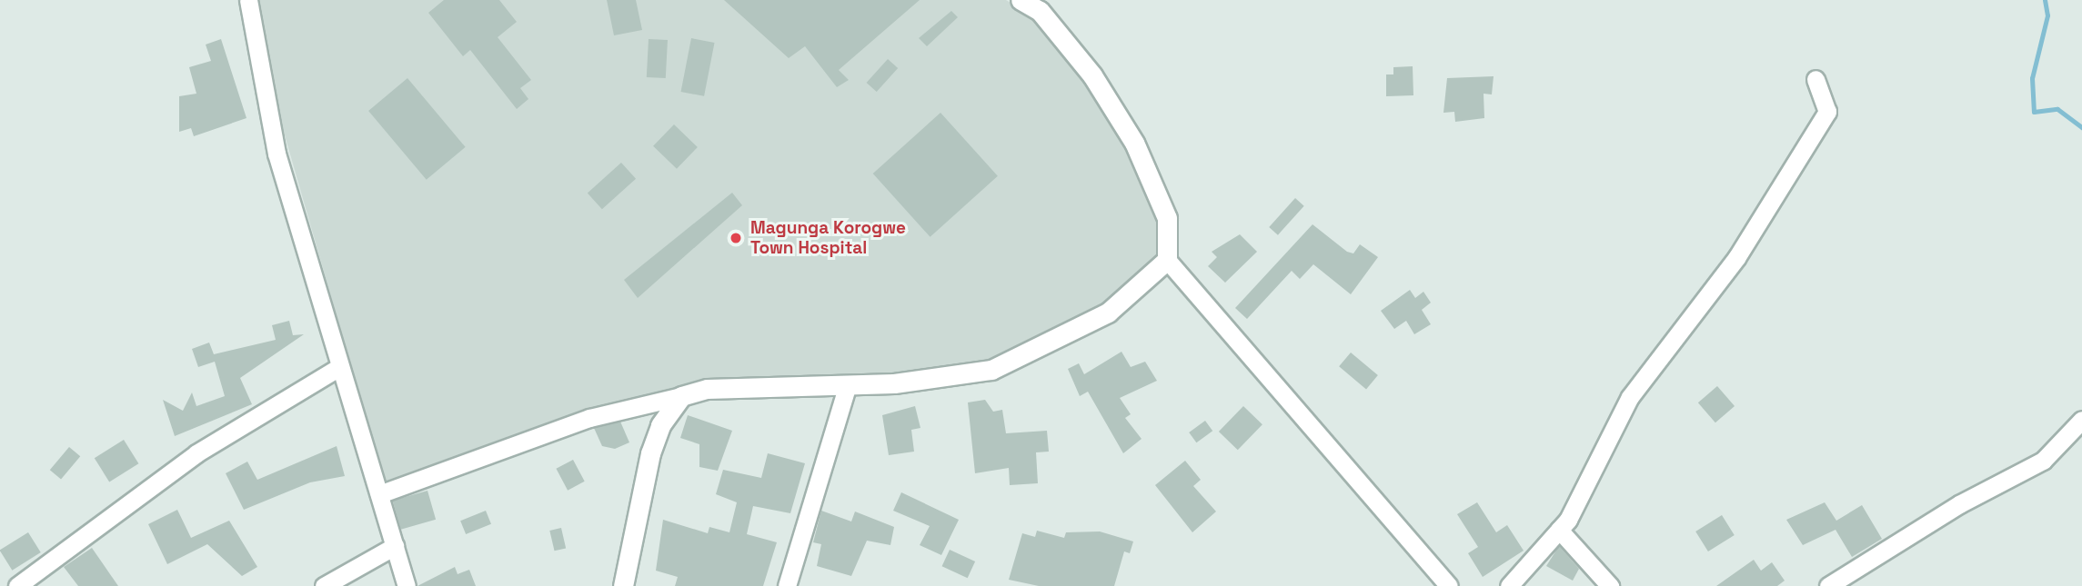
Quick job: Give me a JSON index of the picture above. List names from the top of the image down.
{
  "places": ["Magunga Korogwe Town Hospital"]
}
